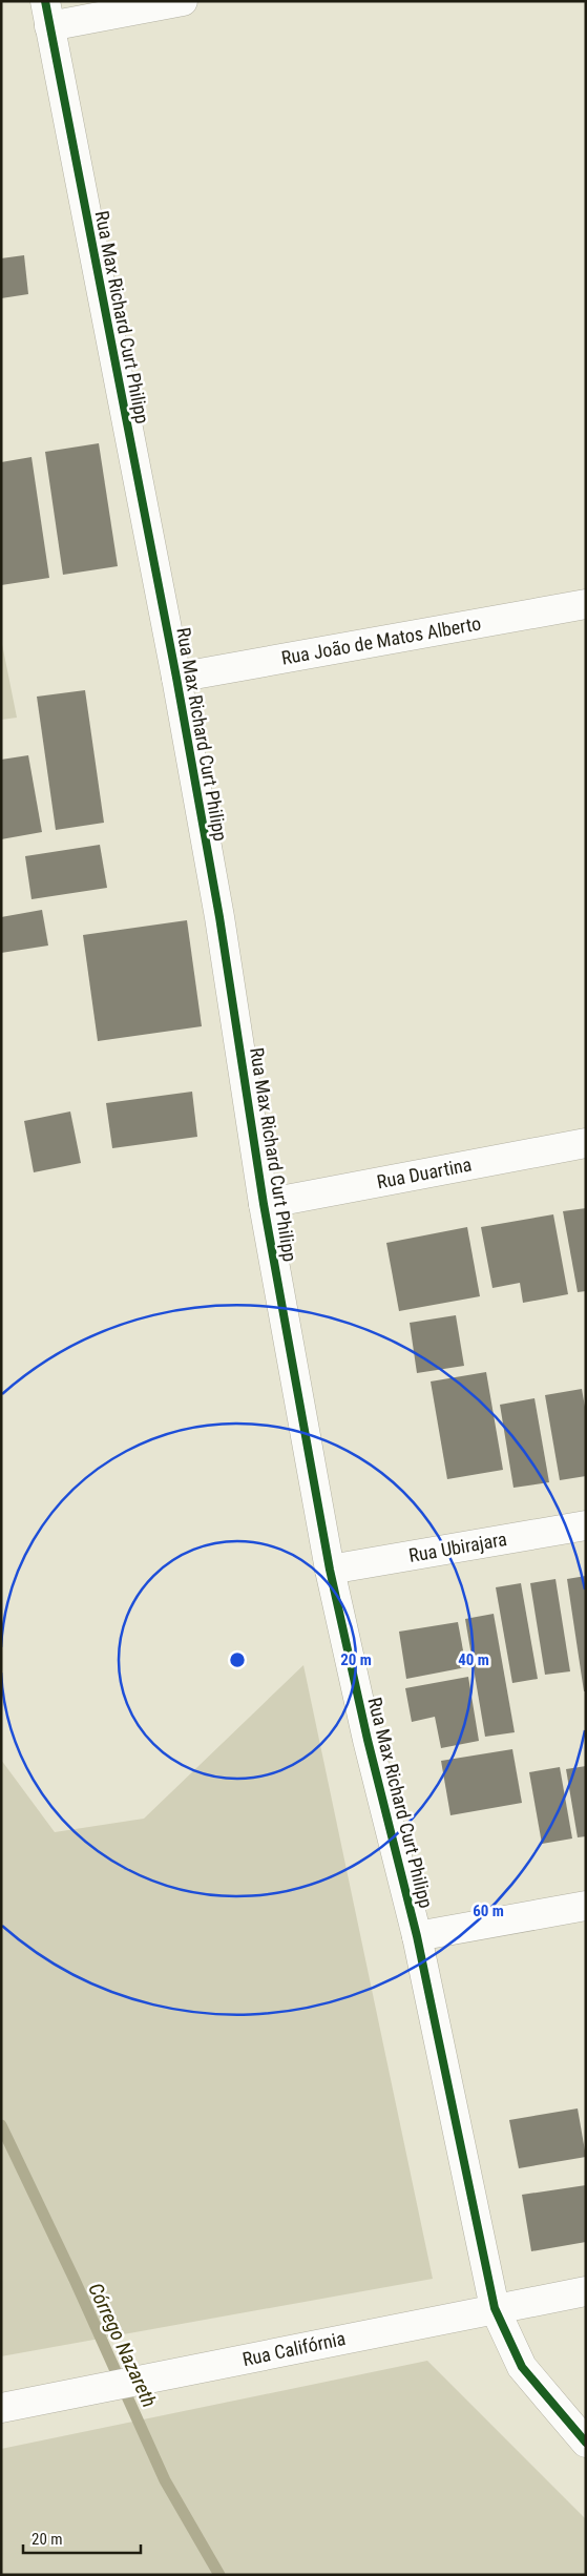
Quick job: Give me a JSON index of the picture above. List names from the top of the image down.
{
  "streets": {
    "street": [
      "Rua Max Richard Curt Philipp",
      "Rua João de Matos Alberto",
      "Rua Duartina",
      "Rua Ubirajara",
      "Rua Califórnia"
    ]
  },
  "crossings": [
    ["Rua Max Richard Curt Philipp", "Rua João de Matos Alberto"],
    ["Rua Max Richard Curt Philipp", "Rua Duartina"],
    ["Rua Max Richard Curt Philipp", "Rua Ubirajara"],
    ["Rua Max Richard Curt Philipp", "Rua Califórnia"]
  ],
  "water": ["Córrego Nazareth"],
  "scale_bar": "20 m",
  "rings": ["20 m", "40 m", "60 m"]
}
